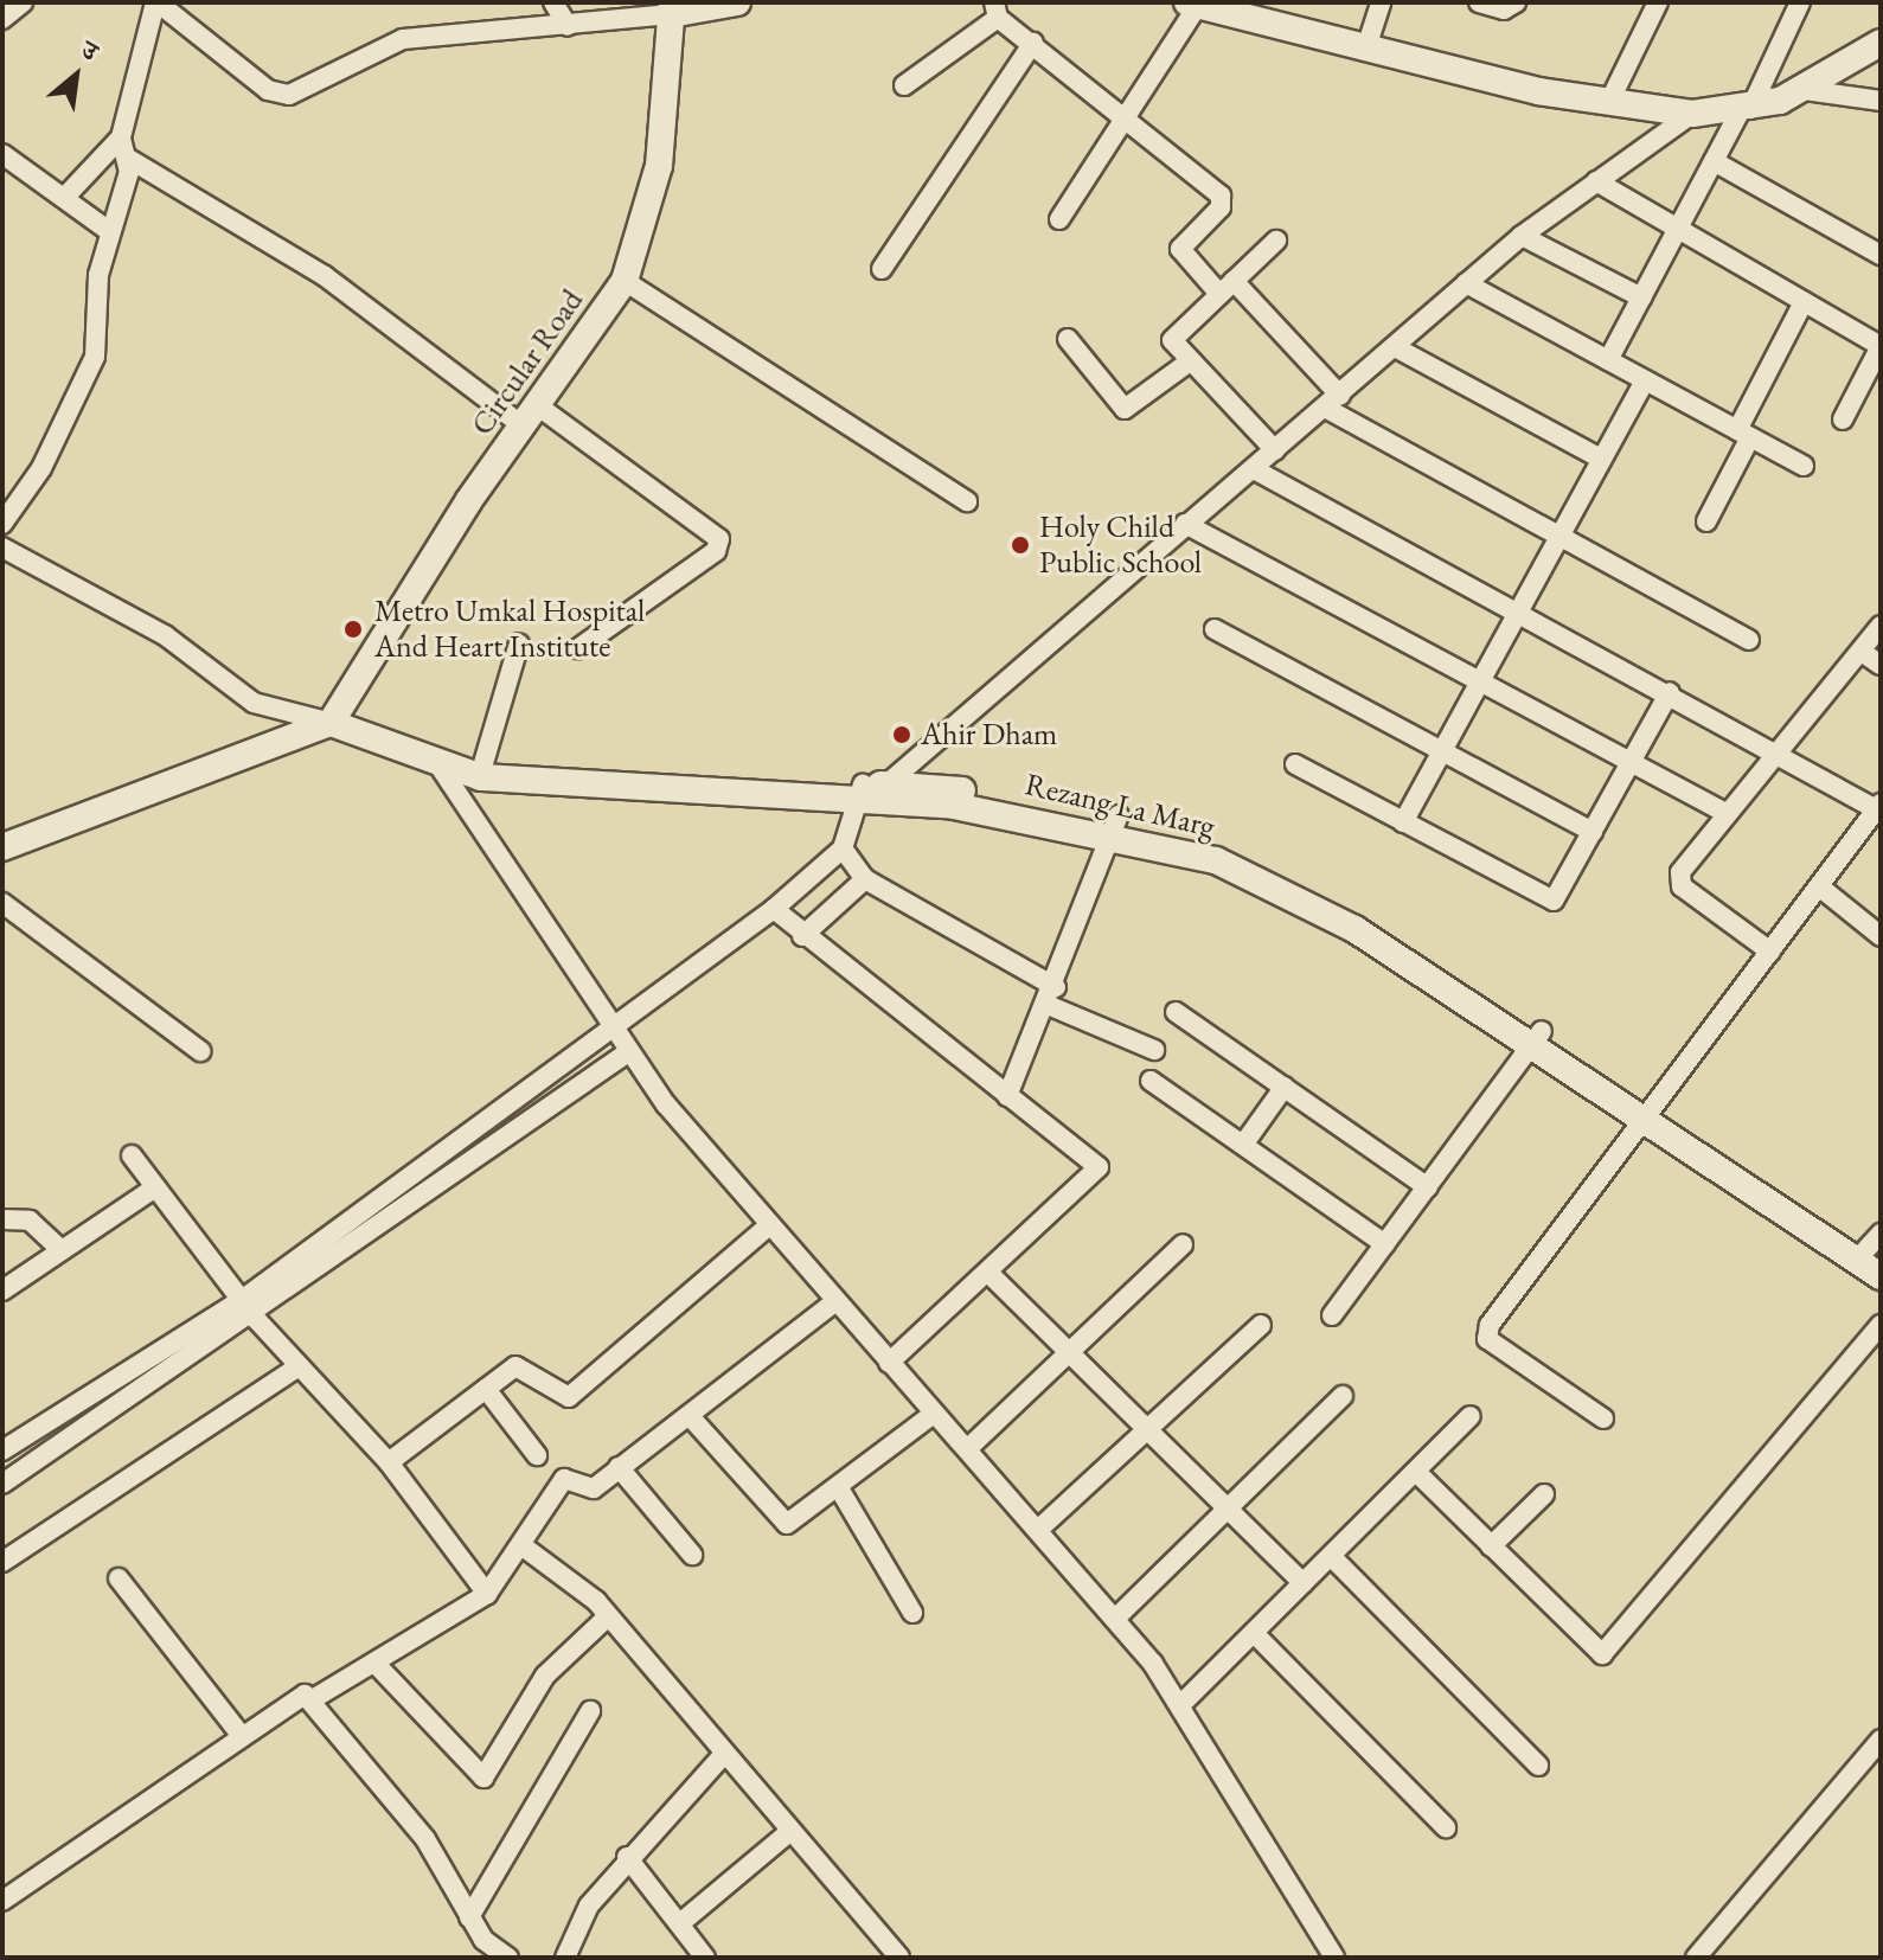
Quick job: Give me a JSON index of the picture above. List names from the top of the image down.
{
  "streets": {
    "main road": ["Circular Road", "Rezang La Marg"]
  },
  "crossings": [
    ["Circular Road", "Rezang La Marg"]
  ],
  "places": ["Holy Child Public School", "Metro Umkal Hospital And Heart Institute", "Ahir Dham"],
  "north": "top right"
}
